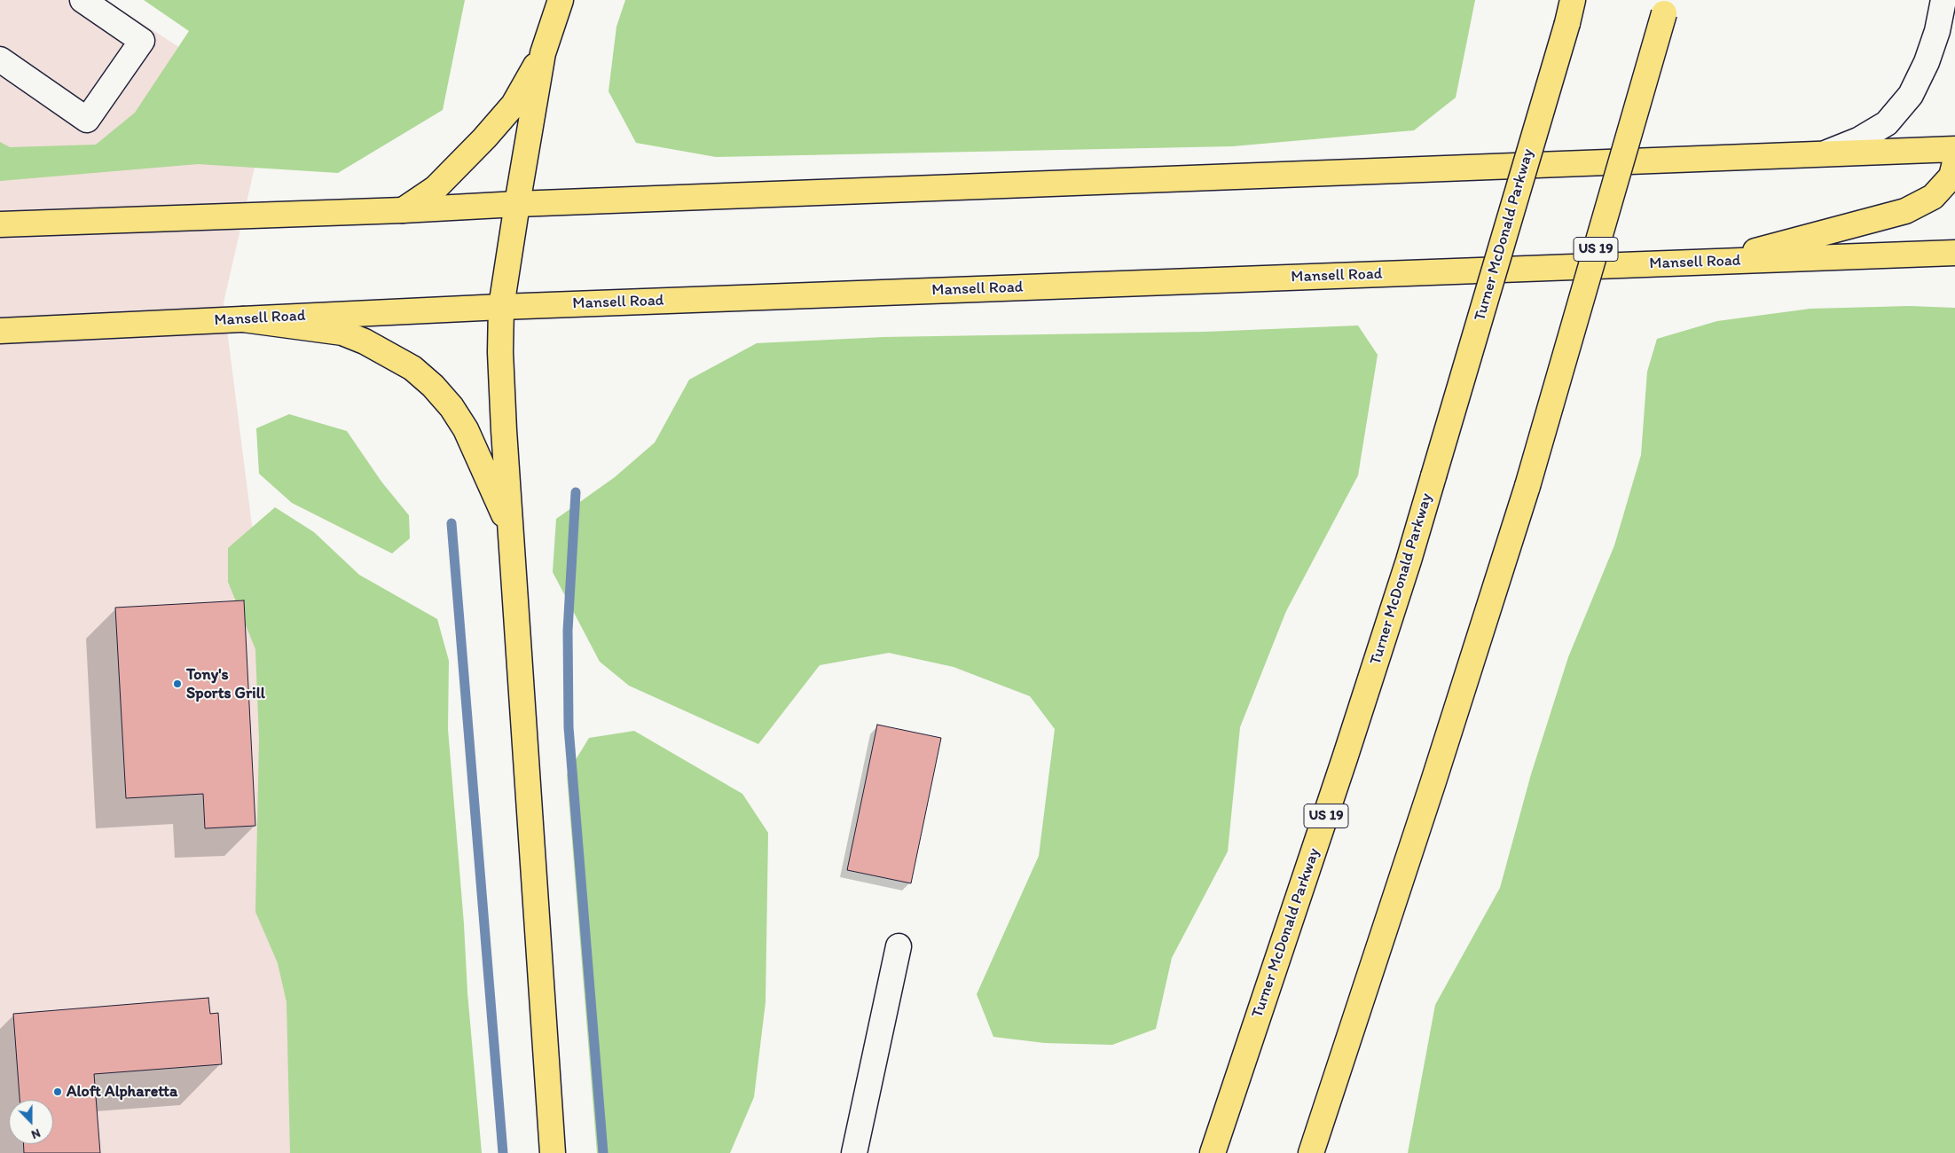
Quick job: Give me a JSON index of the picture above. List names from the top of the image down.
{
  "streets": {
    "main road": ["Turner McDonald Parkway", "US 19", "Mansell Road"]
  },
  "places": ["Tony's Sports Grill", "Aloft Alpharetta"],
  "north": "bottom"
}
